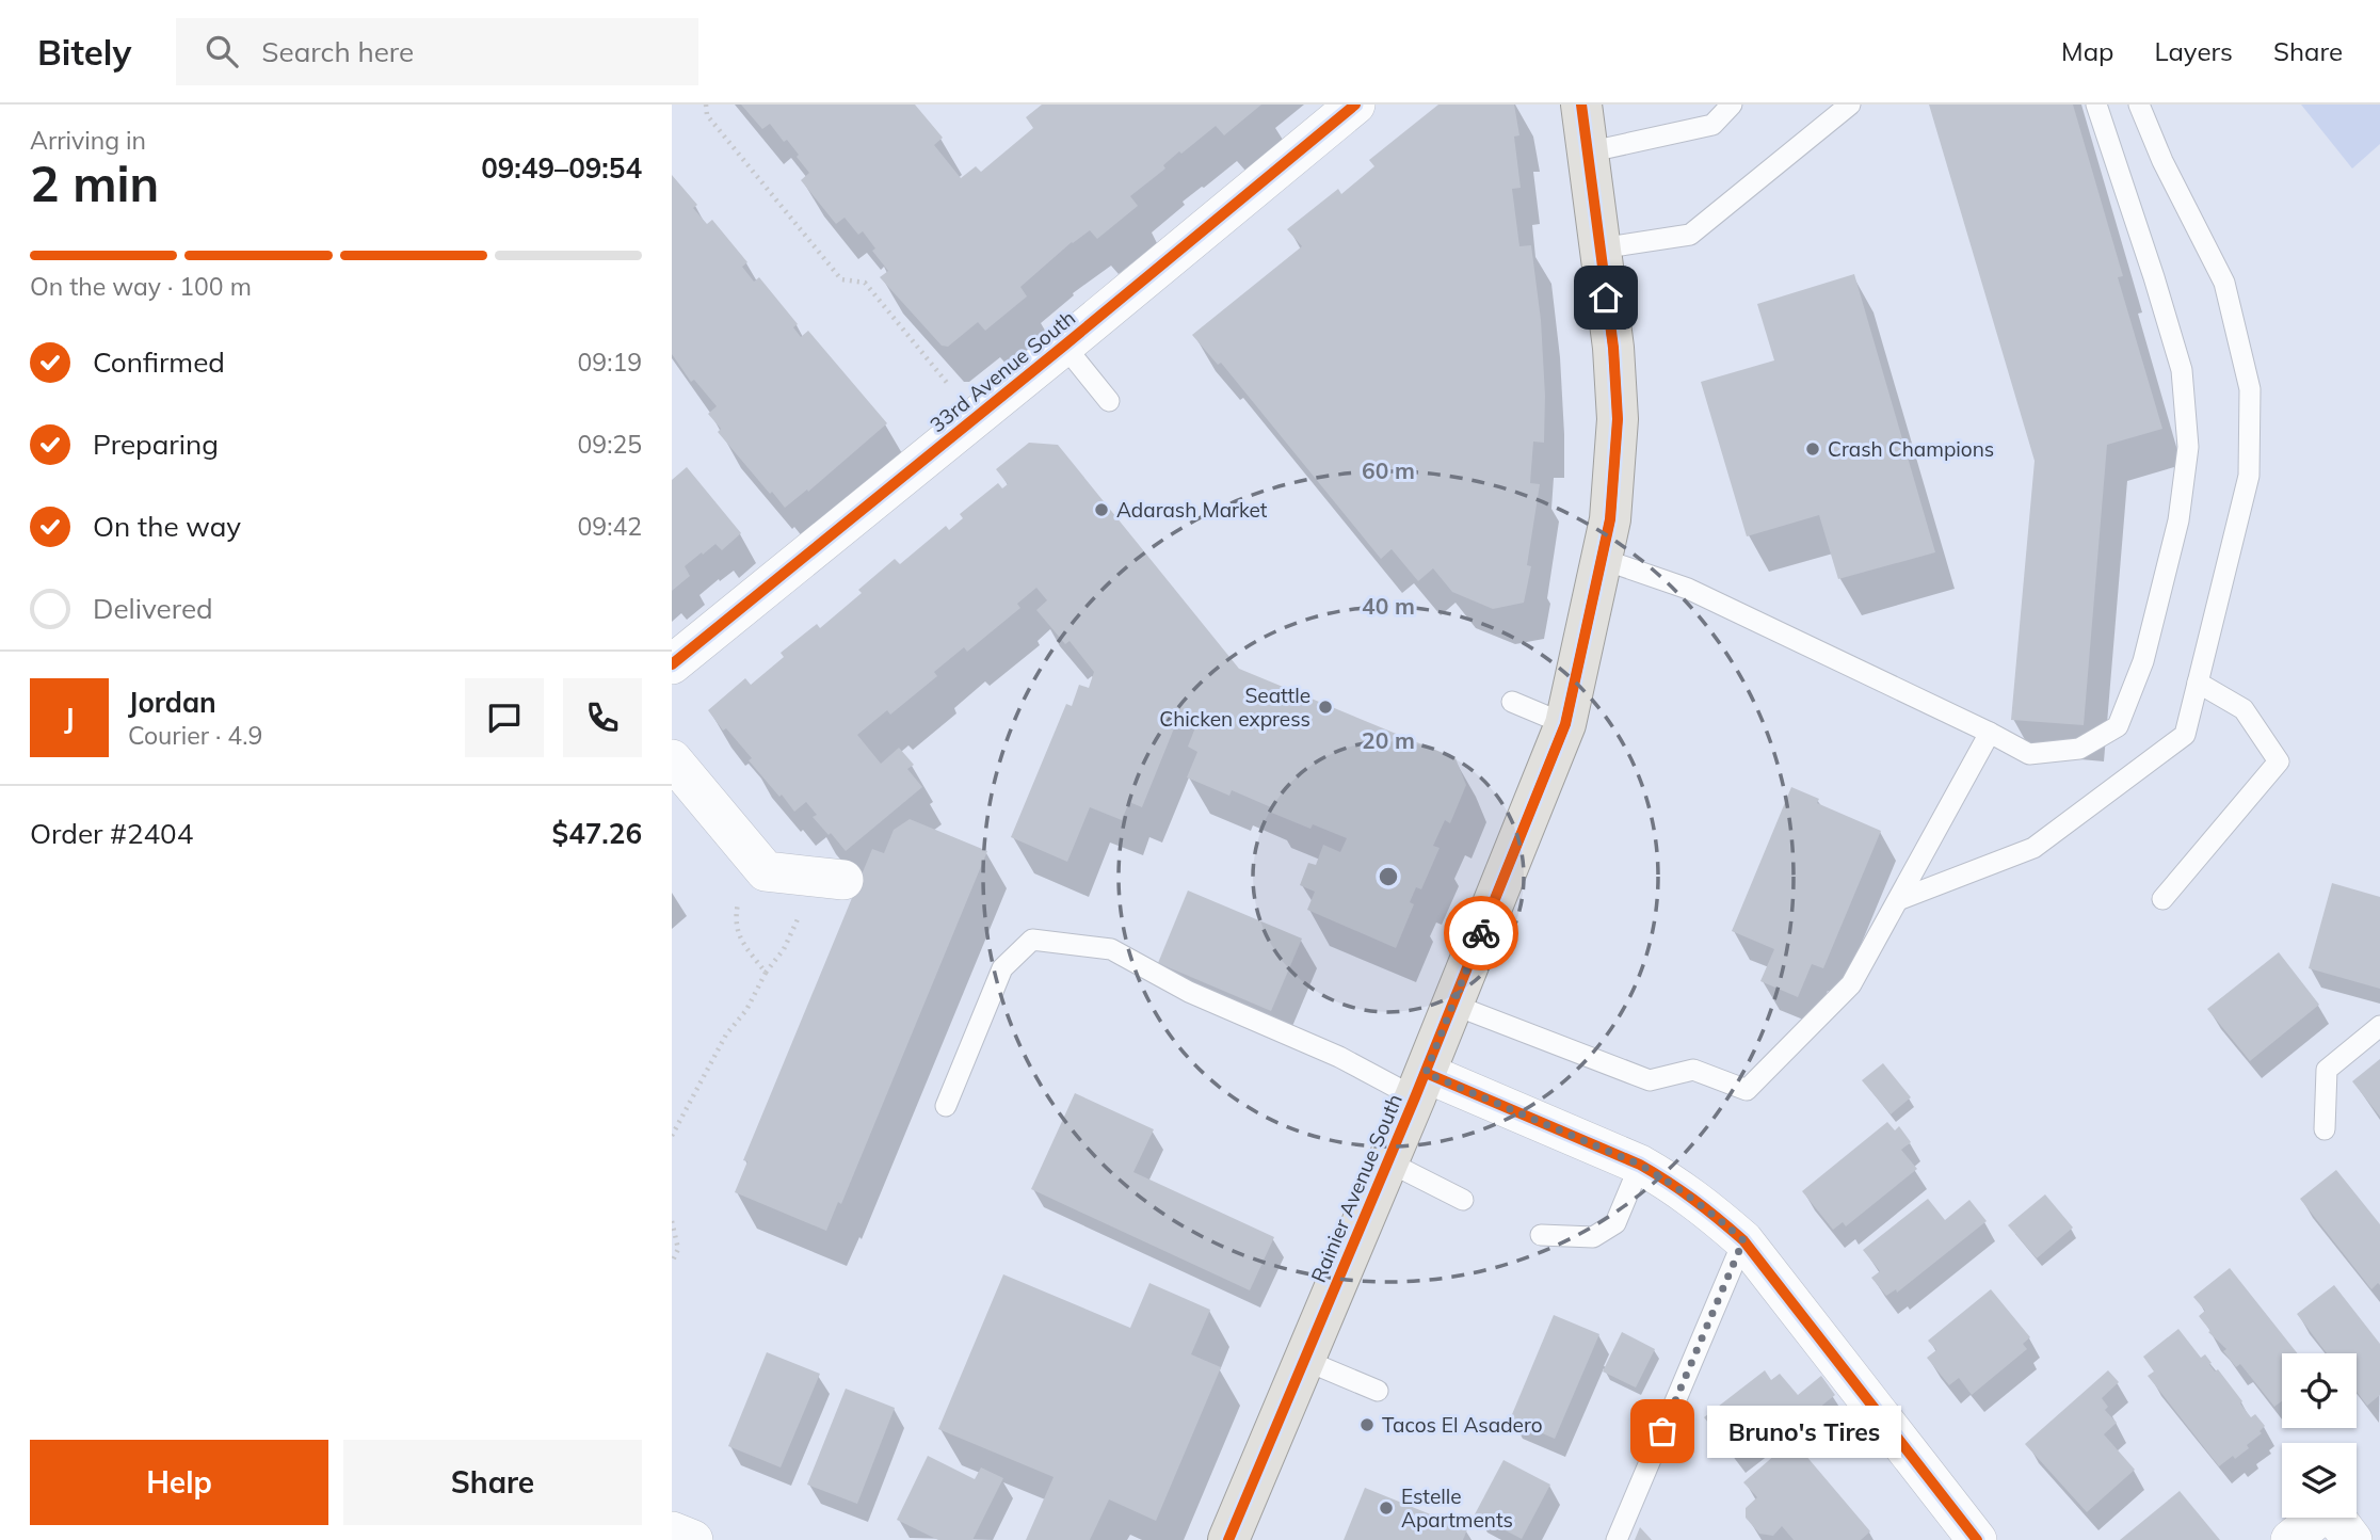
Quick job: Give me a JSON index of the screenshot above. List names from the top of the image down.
{
  "streets": {
    "main road": ["Rainier Avenue South"],
    "street": ["33rd Avenue South"]
  },
  "places": [
    "Crash Champions",
    "Adarash Market",
    "Seattle Chicken express",
    "Tacos El Asadero",
    "Bruno's Tires",
    "Estelle Apartments"
  ],
  "page": {
    "header": "Bitely",
    "search": "Search here",
    "nav": ["Map", "Layers", "Share"],
    "heading": ["2 min", "Arriving in", "09:49–09:54"],
    "panel": [
      "Jordan",
      "Courier · 4.9",
      "Order #2404",
      "$47.26"
    ],
    "bar": "On the way · 100 m",
    "list": [
      ["Confirmed", "09:19"],
      ["Preparing", "09:25"],
      ["On the way", "09:42"],
      "Delivered"
    ],
    "round": "J",
    "bubble": "Bruno's Tires",
    "buttons": ["Help", "Share"]
  },
  "rings": ["60 m", "40 m", "20 m"]
}
